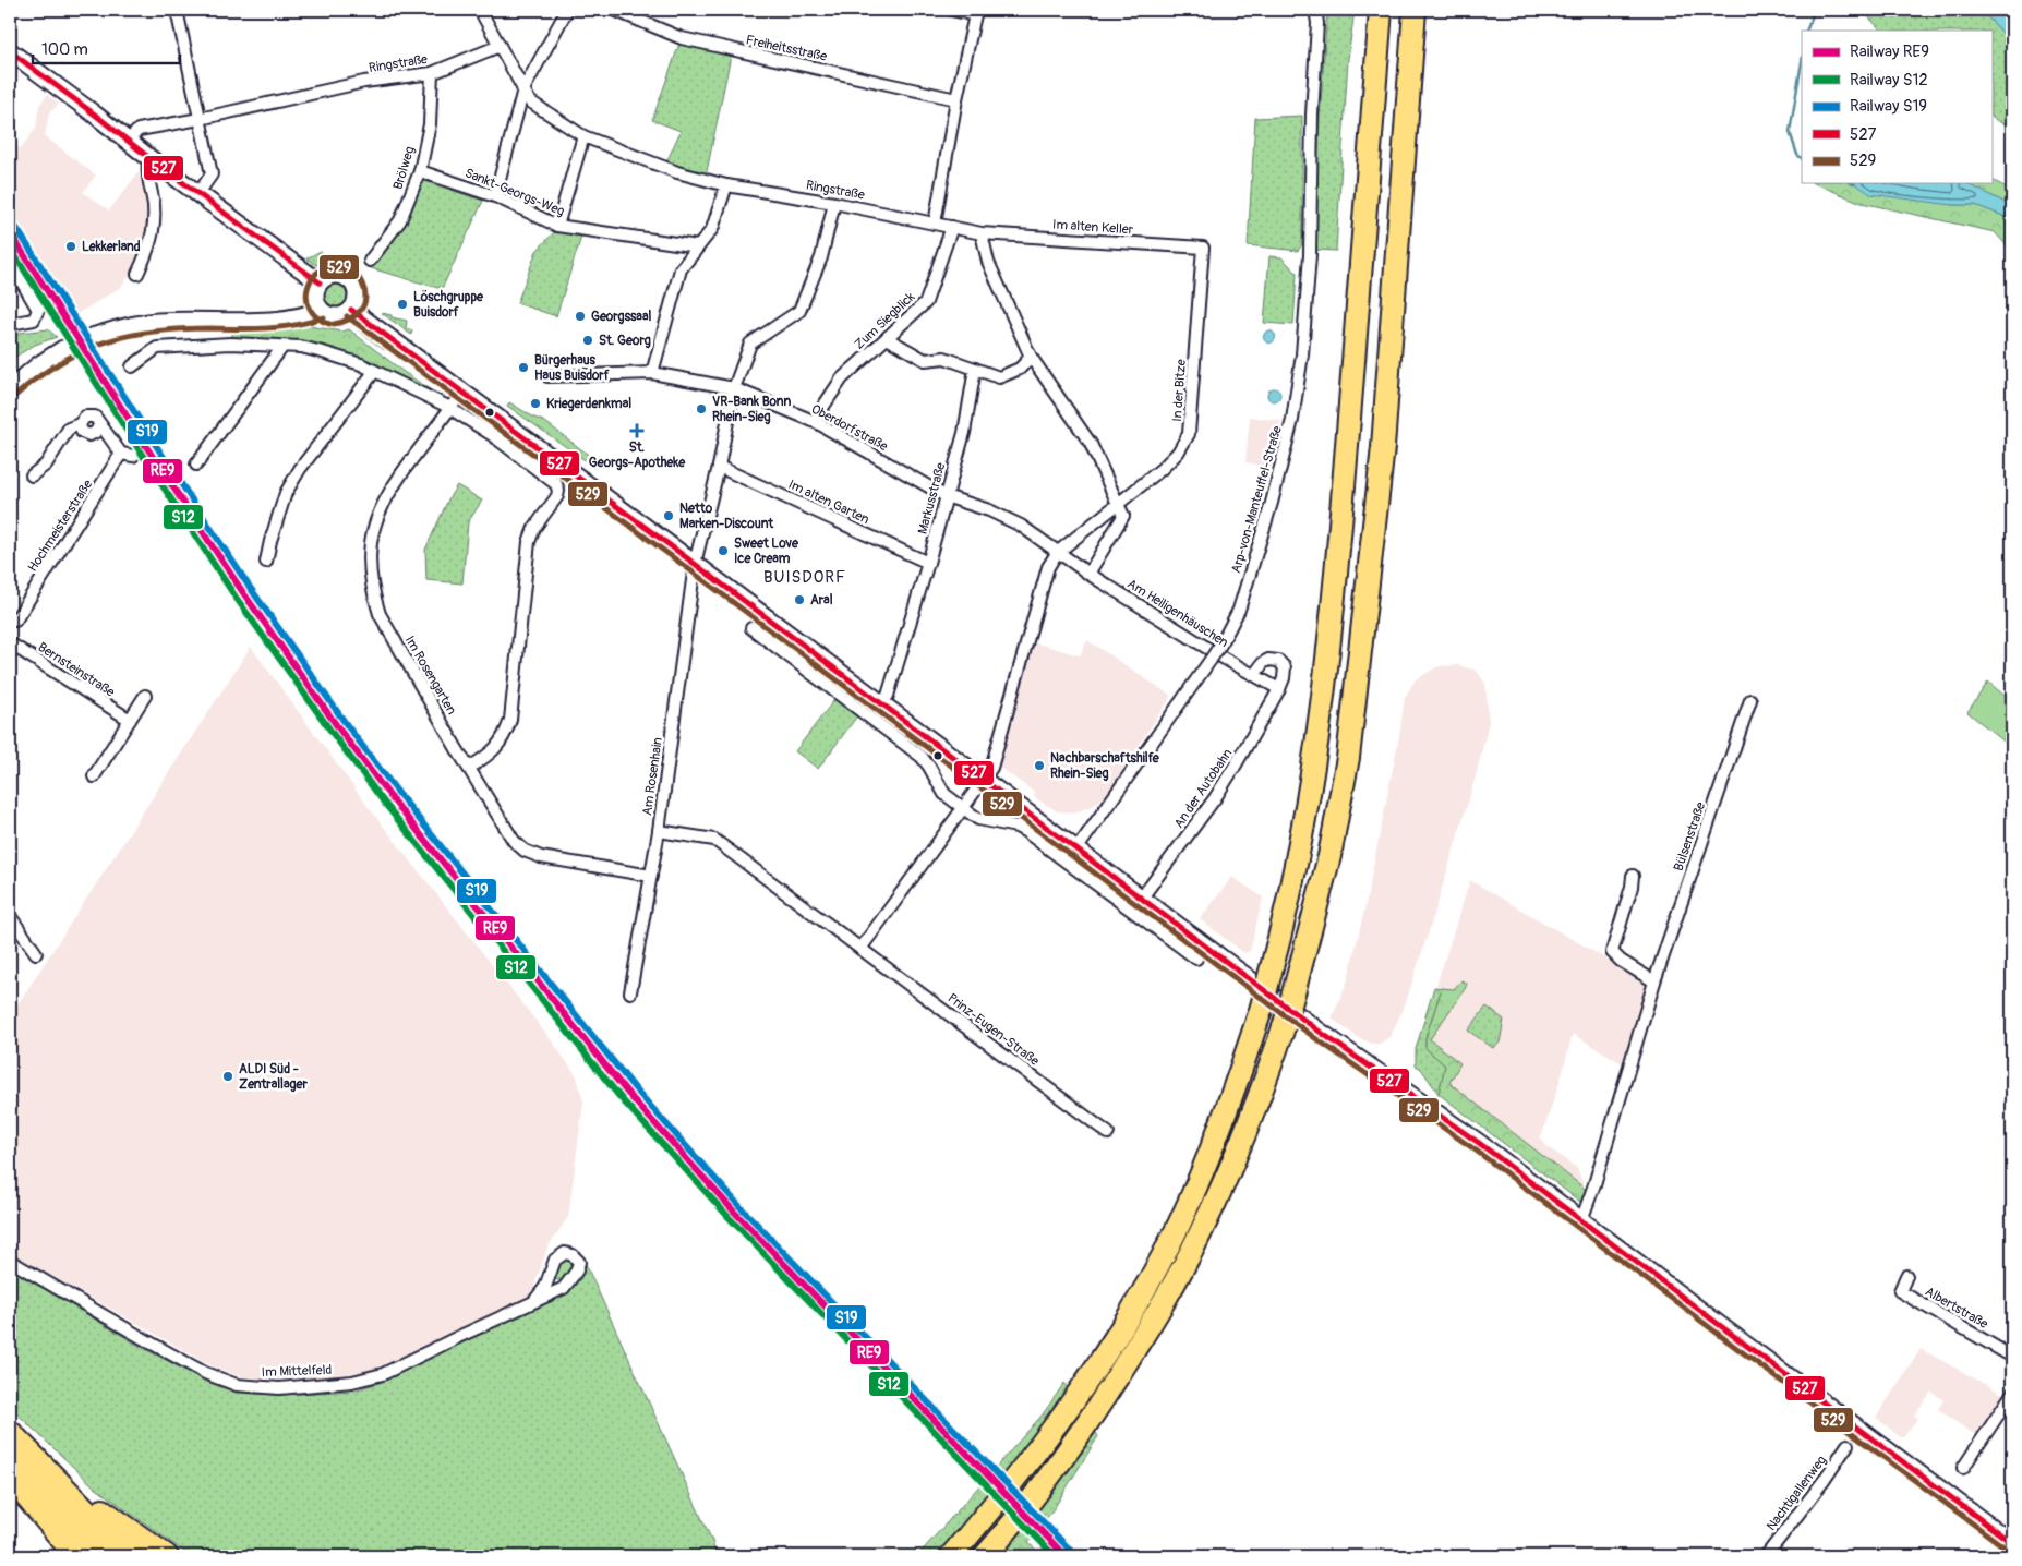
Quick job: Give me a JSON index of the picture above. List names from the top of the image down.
{
  "streets": {
    "street": [
      "Freiheitsstraße",
      "Ringstraße",
      "Brölweg",
      "Sankt-Georgs-Weg",
      "Im alten Keller",
      "Zum Siegblick",
      "In der Bitze",
      "Oberdorfstraße",
      "Markusstraße",
      "Arp-von-Manteuffel-Straße",
      "Im alten Garten",
      "Hochmeisterstraße",
      "Am Heiligenhäuschen",
      "Bernsteinstraße",
      "Im Rosengarten",
      "Am Rosenhain",
      "An der Autobahn",
      "Bülsenstraße",
      "Prinz-Eugen-Straße",
      "Albertstraße",
      "Im Mittelfeld",
      "Nachtigallenweg"
    ]
  },
  "crossings": [
    ["Ringstraße", "Brölweg"],
    ["Ringstraße", "Im alten Keller"],
    ["Ringstraße", "Zum Siegblick"],
    ["Ringstraße", "Am Rosenhain"],
    ["Brölweg", "Sankt-Georgs-Weg"],
    ["Im alten Keller", "In der Bitze"],
    ["Zum Siegblick", "Oberdorfstraße"],
    ["Oberdorfstraße", "Markusstraße"],
    ["Oberdorfstraße", "Am Heiligenhäuschen"],
    ["Oberdorfstraße", "Am Rosenhain"],
    ["Markusstraße", "Im alten Garten"],
    ["Im alten Garten", "Am Rosenhain"],
    ["Am Heiligenhäuschen", "An der Autobahn"],
    ["Im Rosengarten", "Am Rosenhain"],
    ["Am Rosenhain", "Prinz-Eugen-Straße"]
  ],
  "districts": ["BUISDORF"],
  "places": {
    "other": [
      "Lekkerland",
      "Löschgruppe Buisdorf",
      "Georgssaal",
      "St. Georg",
      "Bürgerhaus Haus Buisdorf",
      "Kriegerdenkmal",
      "VR-Bank Bonn Rhein-Sieg",
      "Netto Marken-Discount",
      "Sweet Love Ice Cream",
      "Aral",
      "Nachbarschaftshilfe Rhein-Sieg",
      "ALDI Süd - Zentrallager"
    ],
    "health": ["St. Georgs-Apotheke"]
  },
  "lines": [
    "transit line 527",
    "rail line S19",
    "rail line RE9",
    "rail line S12",
    "transit line 529"
  ],
  "legend": [
    "Railway RE9",
    "Railway S12",
    "Railway S19",
    "527",
    "529"
  ],
  "scale_bar": "100 m"
}
